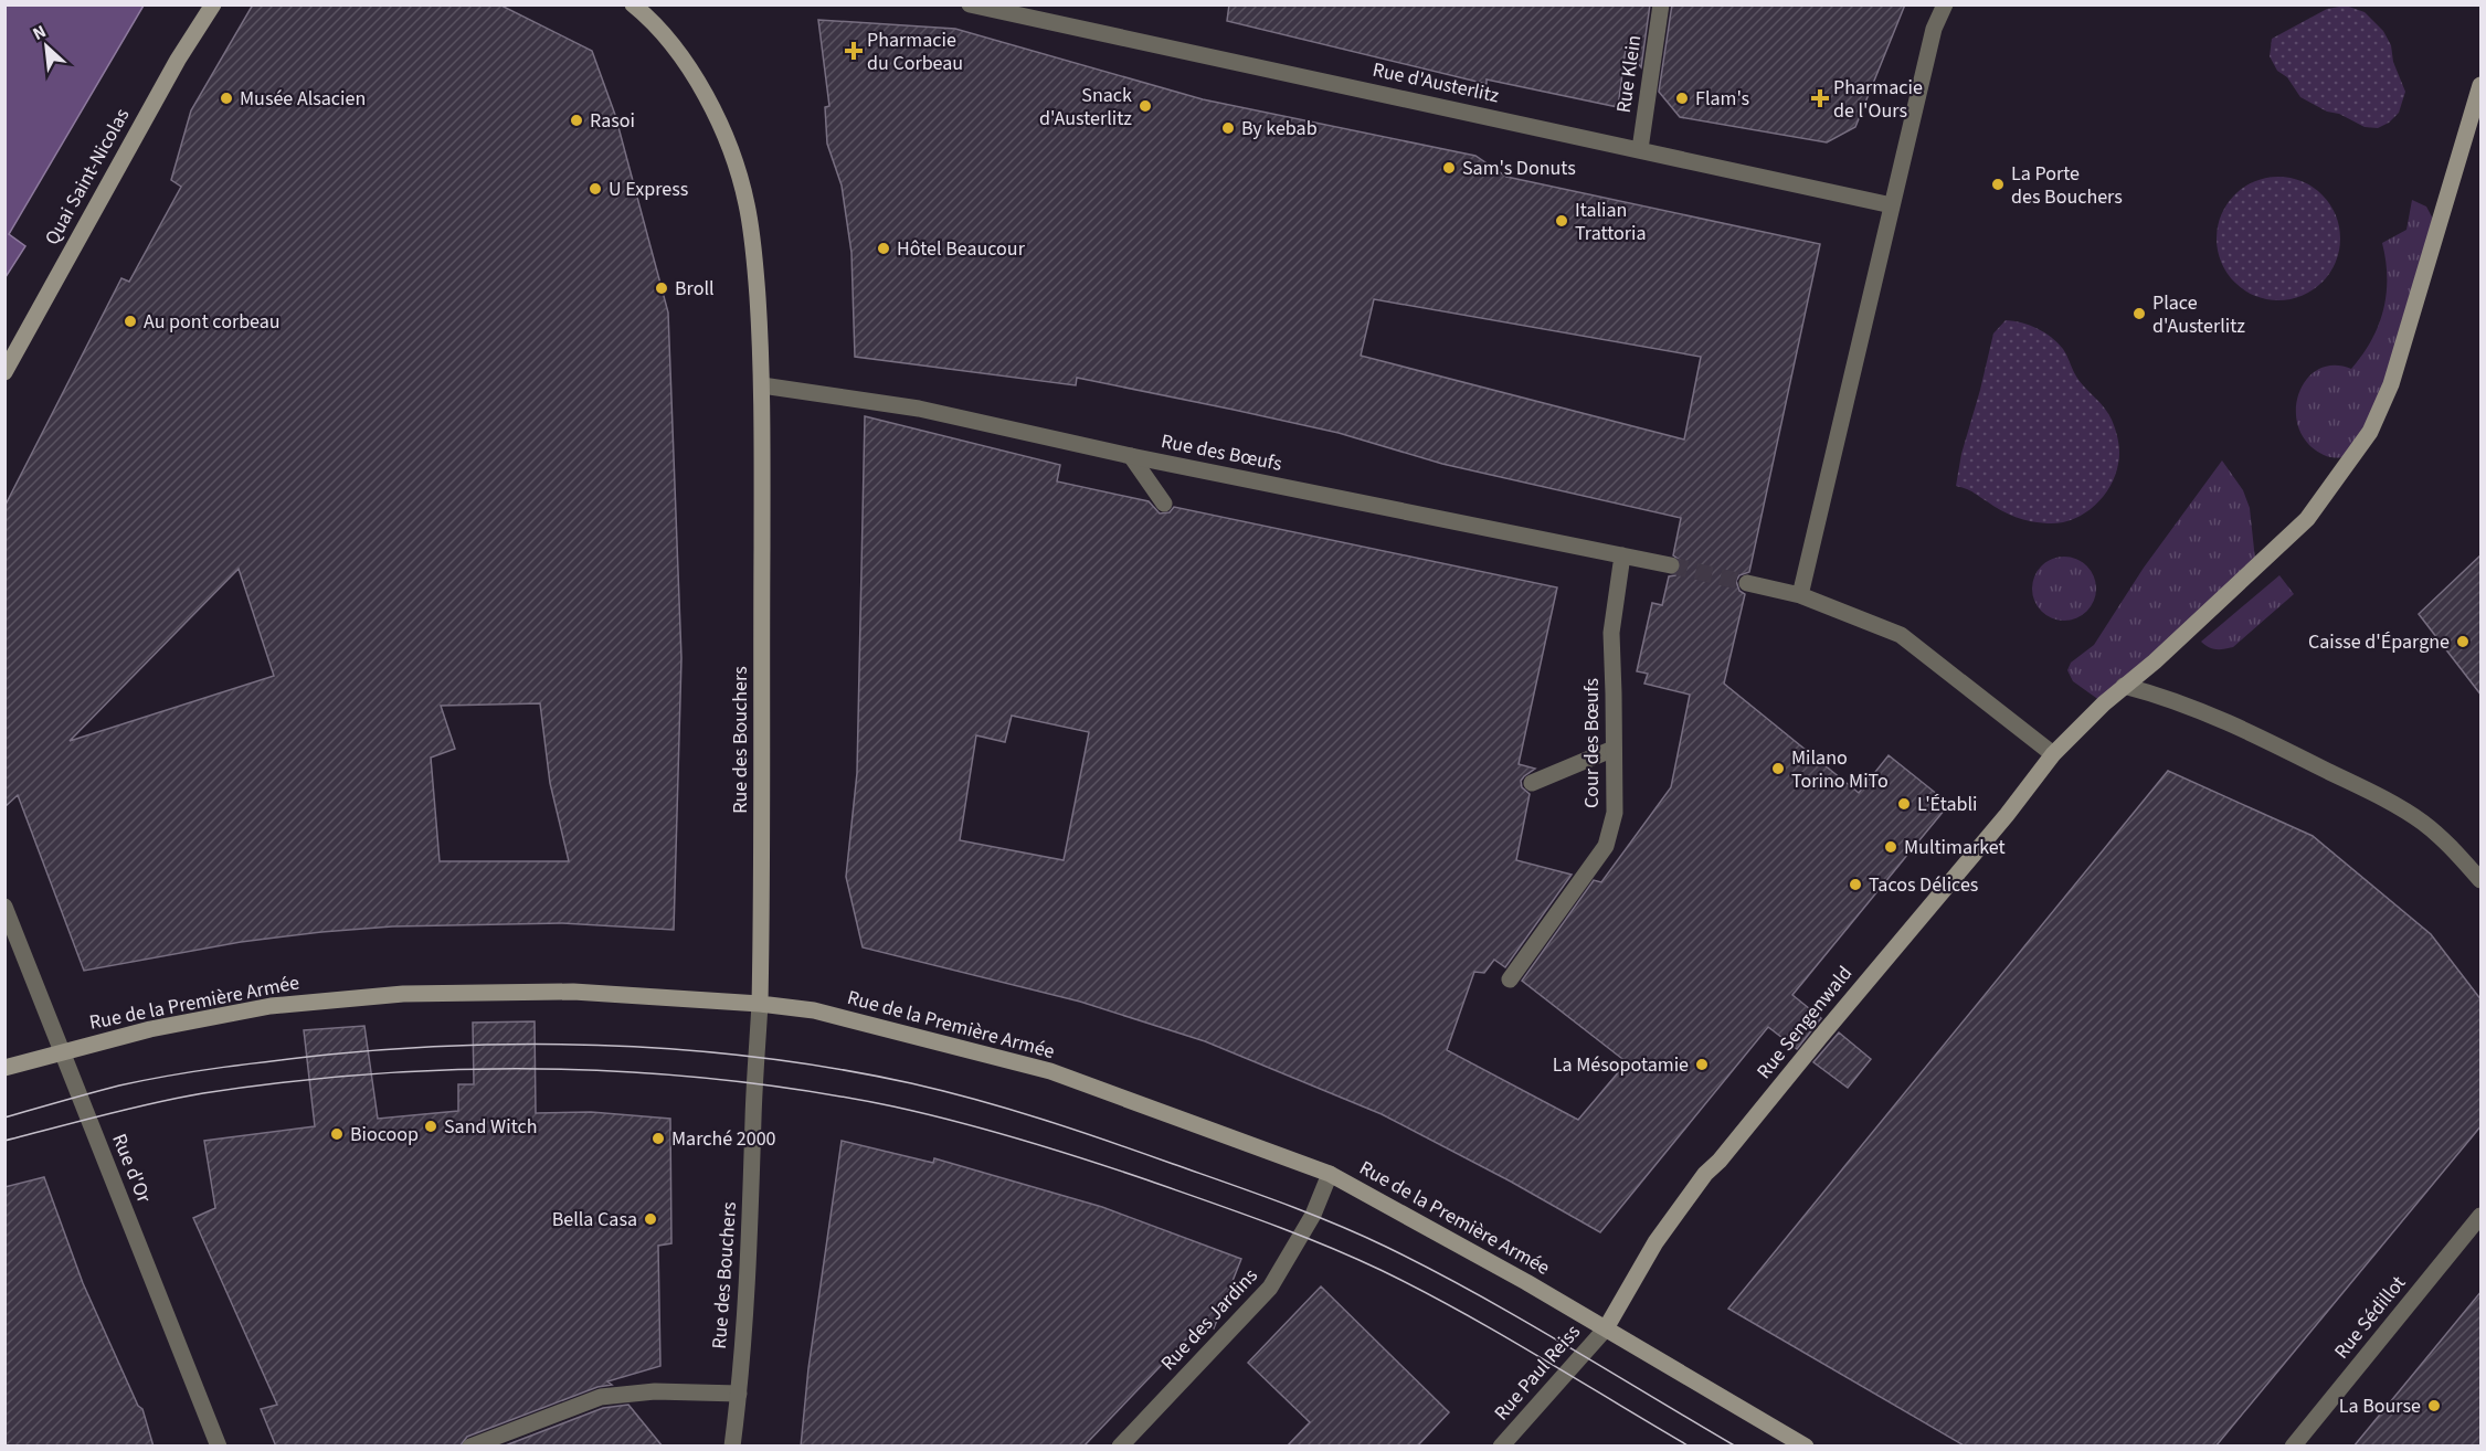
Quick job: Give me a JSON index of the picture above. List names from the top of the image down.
{
  "streets": {
    "street": [
      "Rue Klein",
      "Rue d'Austerlitz",
      "Quai Saint-Nicolas",
      "Rue des Bœufs",
      "Rue des Bouchers",
      "Cour des Bœufs",
      "Rue de la Première Armée",
      "Rue Sengenwald",
      "Rue d'Or",
      "Rue Sédillot",
      "Rue des Jardins",
      "Rue Paul Reiss"
    ]
  },
  "crossings": [
    ["Rue Klein", "Rue d'Austerlitz"],
    ["Rue des Bœufs", "Rue des Bouchers"],
    ["Rue des Bœufs", "Cour des Bœufs"],
    ["Rue des Bouchers", "Rue de la Première Armée"],
    ["Rue de la Première Armée", "Rue Sengenwald"],
    ["Rue de la Première Armée", "Rue d'Or"],
    ["Rue de la Première Armée", "Rue des Jardins"],
    ["Rue de la Première Armée", "Rue Paul Reiss"],
    ["Rue Sengenwald", "Rue Paul Reiss"]
  ],
  "places": {
    "health": ["Pharmacie du Corbeau", "Pharmacie de l'Ours"],
    "other": [
      "Musée Alsacien",
      "Flam's",
      "Snack d'Austerlitz",
      "Rasoi",
      "By kebab",
      "Sam's Donuts",
      "La Porte des Bouchers",
      "U Express",
      "Italian Trattoria",
      "Hôtel Beaucour",
      "Broll",
      "Place d'Austerlitz",
      "Au pont corbeau",
      "Caisse d'Épargne",
      "Milano Torino MiTo",
      "L'Établi",
      "Multimarket",
      "Tacos Délices",
      "La Mésopotamie",
      "Sand Witch",
      "Biocoop",
      "Marché 2000",
      "Bella Casa",
      "La Bourse"
    ]
  },
  "north": "top left"
}
